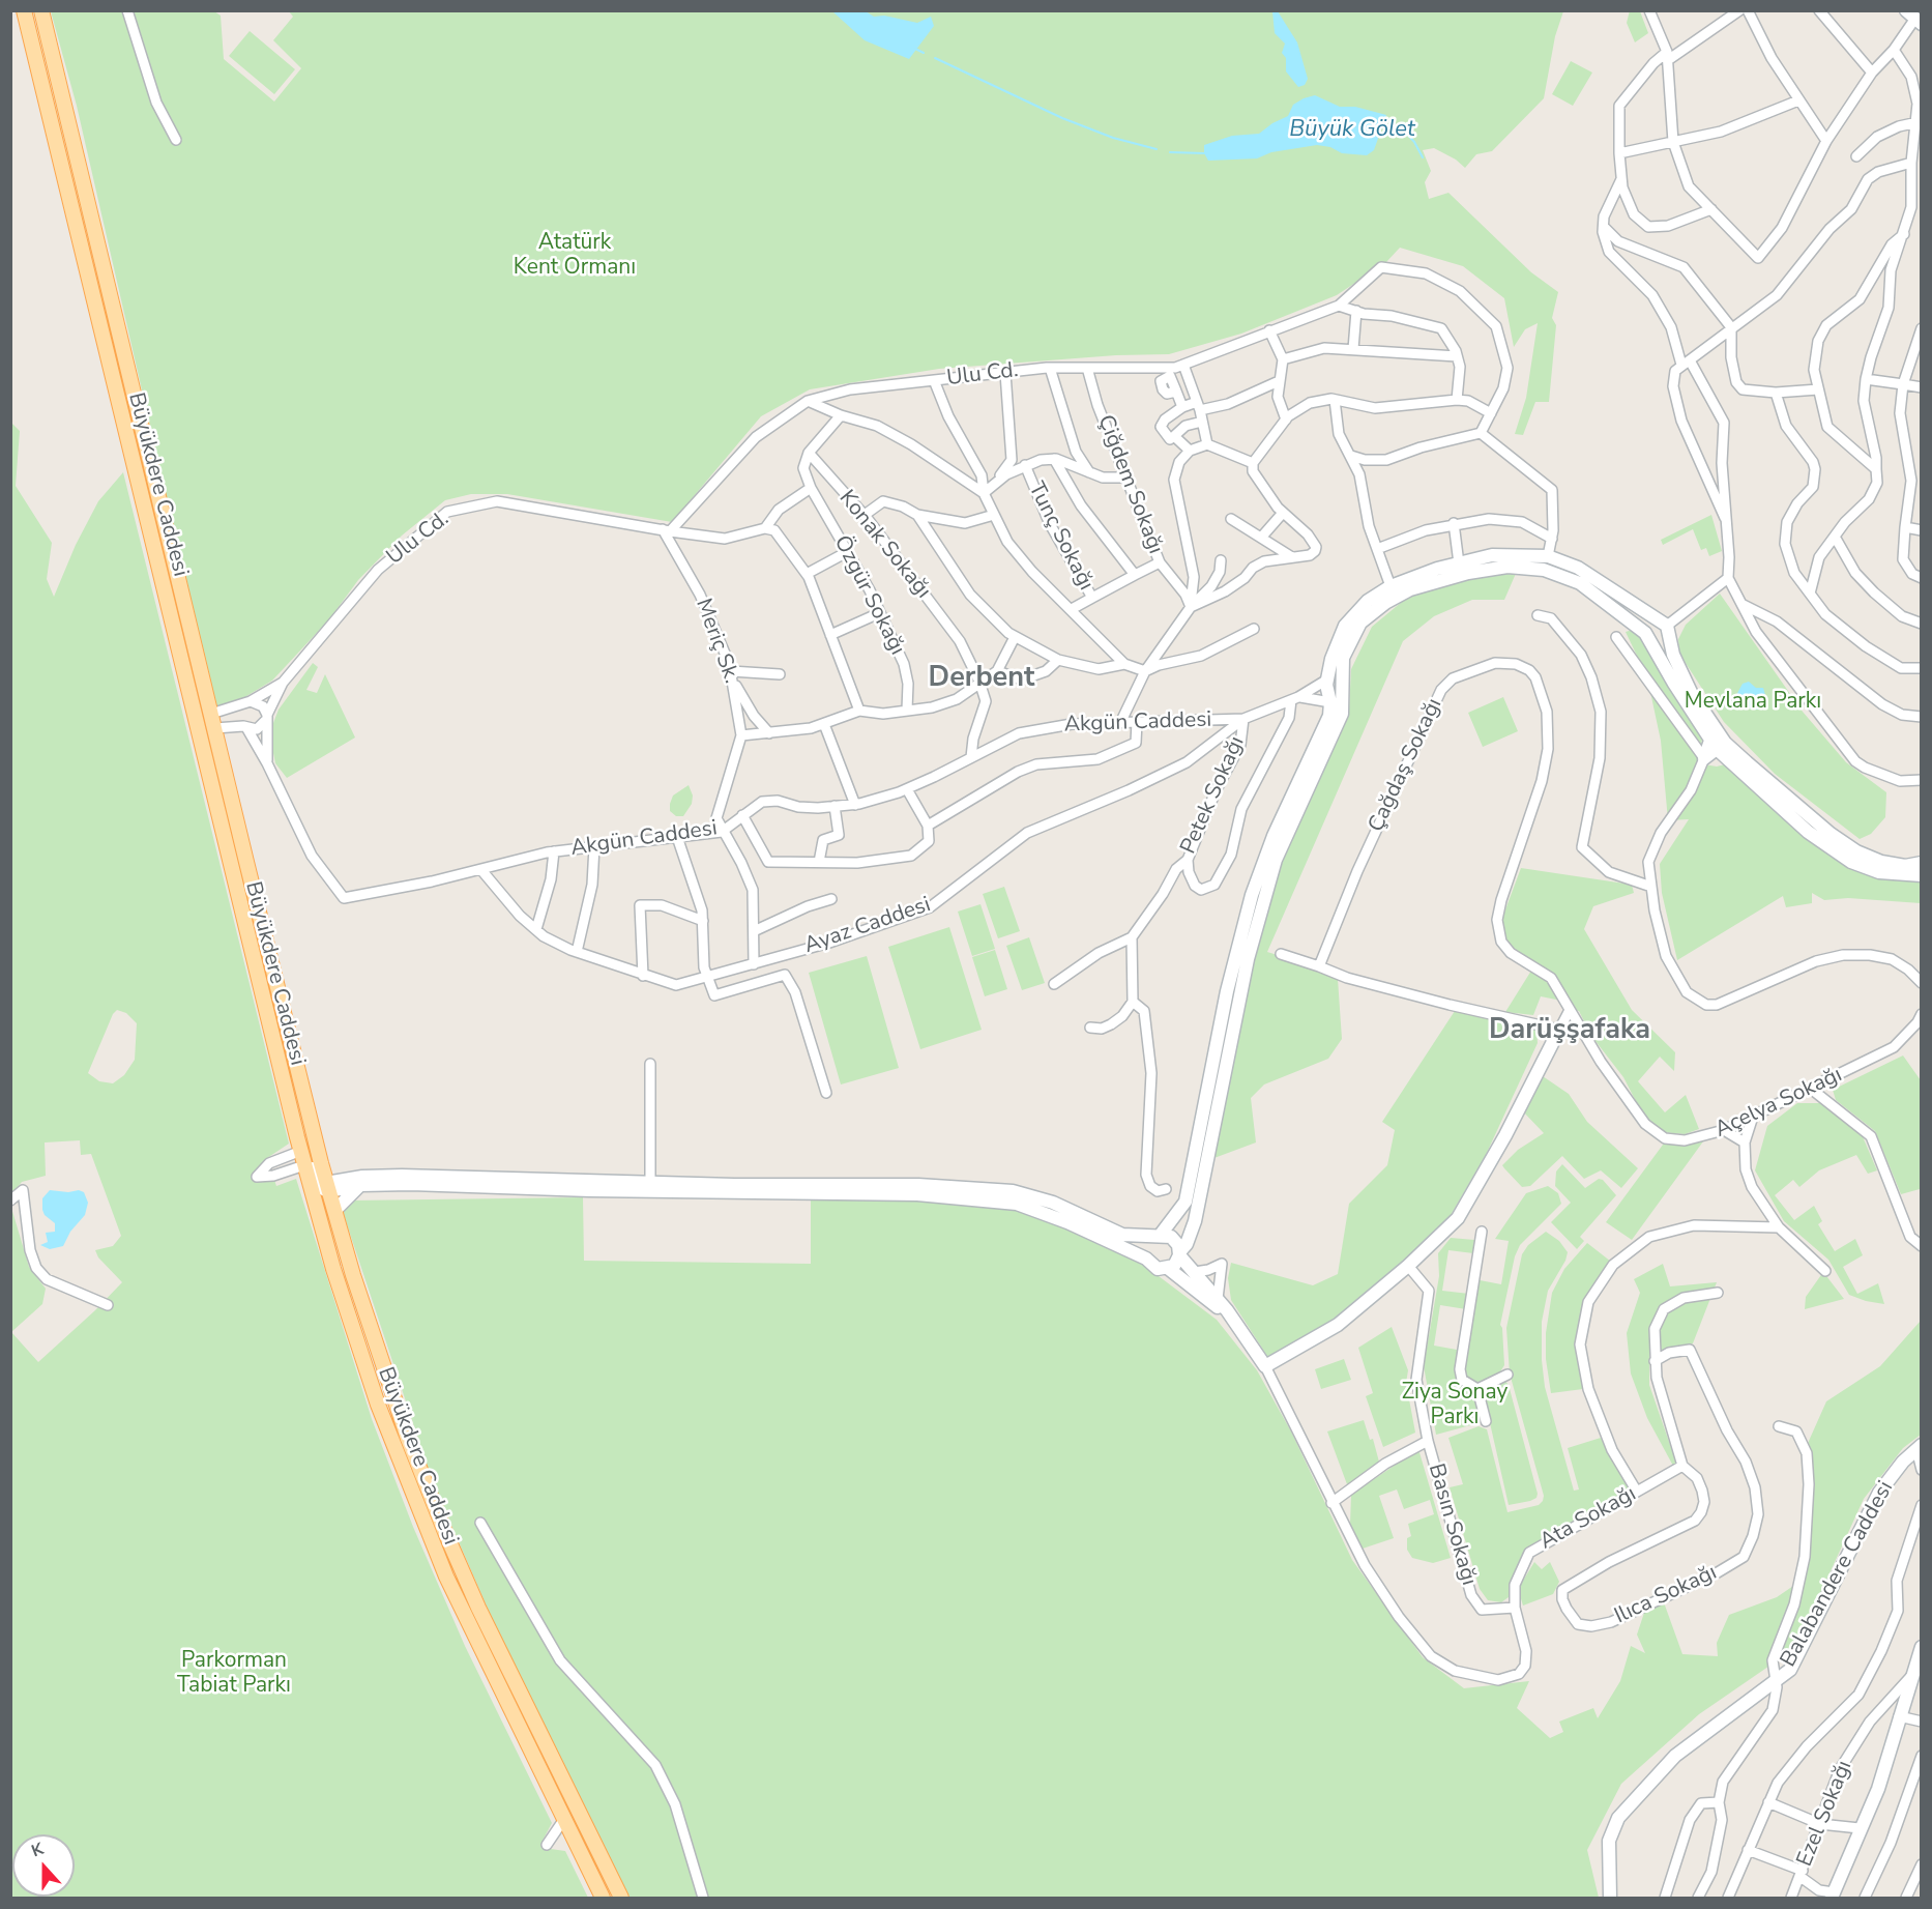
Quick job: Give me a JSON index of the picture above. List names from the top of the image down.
{
  "streets": {
    "main road": ["Büyükdere Caddesi", "Balabandere Caddesi"],
    "street": [
      "Ulu Cd.",
      "Çiğdem Sokağı",
      "Tunç Sokağı",
      "Konak Sokağı",
      "Özgür Sokağı",
      "Meriç Sk.",
      "Akgün Caddesi",
      "Çağdaş Sokağı",
      "Petek Sokağı",
      "Ayaz Caddesi",
      "Açelya Sokağı",
      "Ata Sokağı",
      "Basın Sokağı",
      "Ilıca Sokağı",
      "Ezel Sokağı"
    ]
  },
  "crossings": [
    ["Ulu Cd.", "Büyükdere Caddesi"],
    ["Ulu Cd.", "Çiğdem Sokağı"],
    ["Ulu Cd.", "Meriç Sk."],
    ["Ulu Cd.", "Akgün Caddesi"],
    ["Çiğdem Sokağı", "Tunç Sokağı"],
    ["Konak Sokağı", "Özgür Sokağı"],
    ["Konak Sokağı", "Akgün Caddesi"],
    ["Meriç Sk.", "Akgün Caddesi"],
    ["Akgün Caddesi", "Petek Sokağı"],
    ["Akgün Caddesi", "Ayaz Caddesi"],
    ["Çağdaş Sokağı", "Açelya Sokağı"],
    ["Petek Sokağı", "Ayaz Caddesi"],
    ["Ata Sokağı", "Basın Sokağı"],
    ["Ata Sokağı", "Ilıca Sokağı"]
  ],
  "districts": ["Derbent", "Darüşşafaka"],
  "water": ["Büyük Gölet"],
  "parks": [
    "Atatürk Kent Ormanı",
    "Mevlana Parkı",
    "Ziya Sonay Parkı",
    "Parkorman Tabiat Parkı"
  ],
  "north": "top"
}
